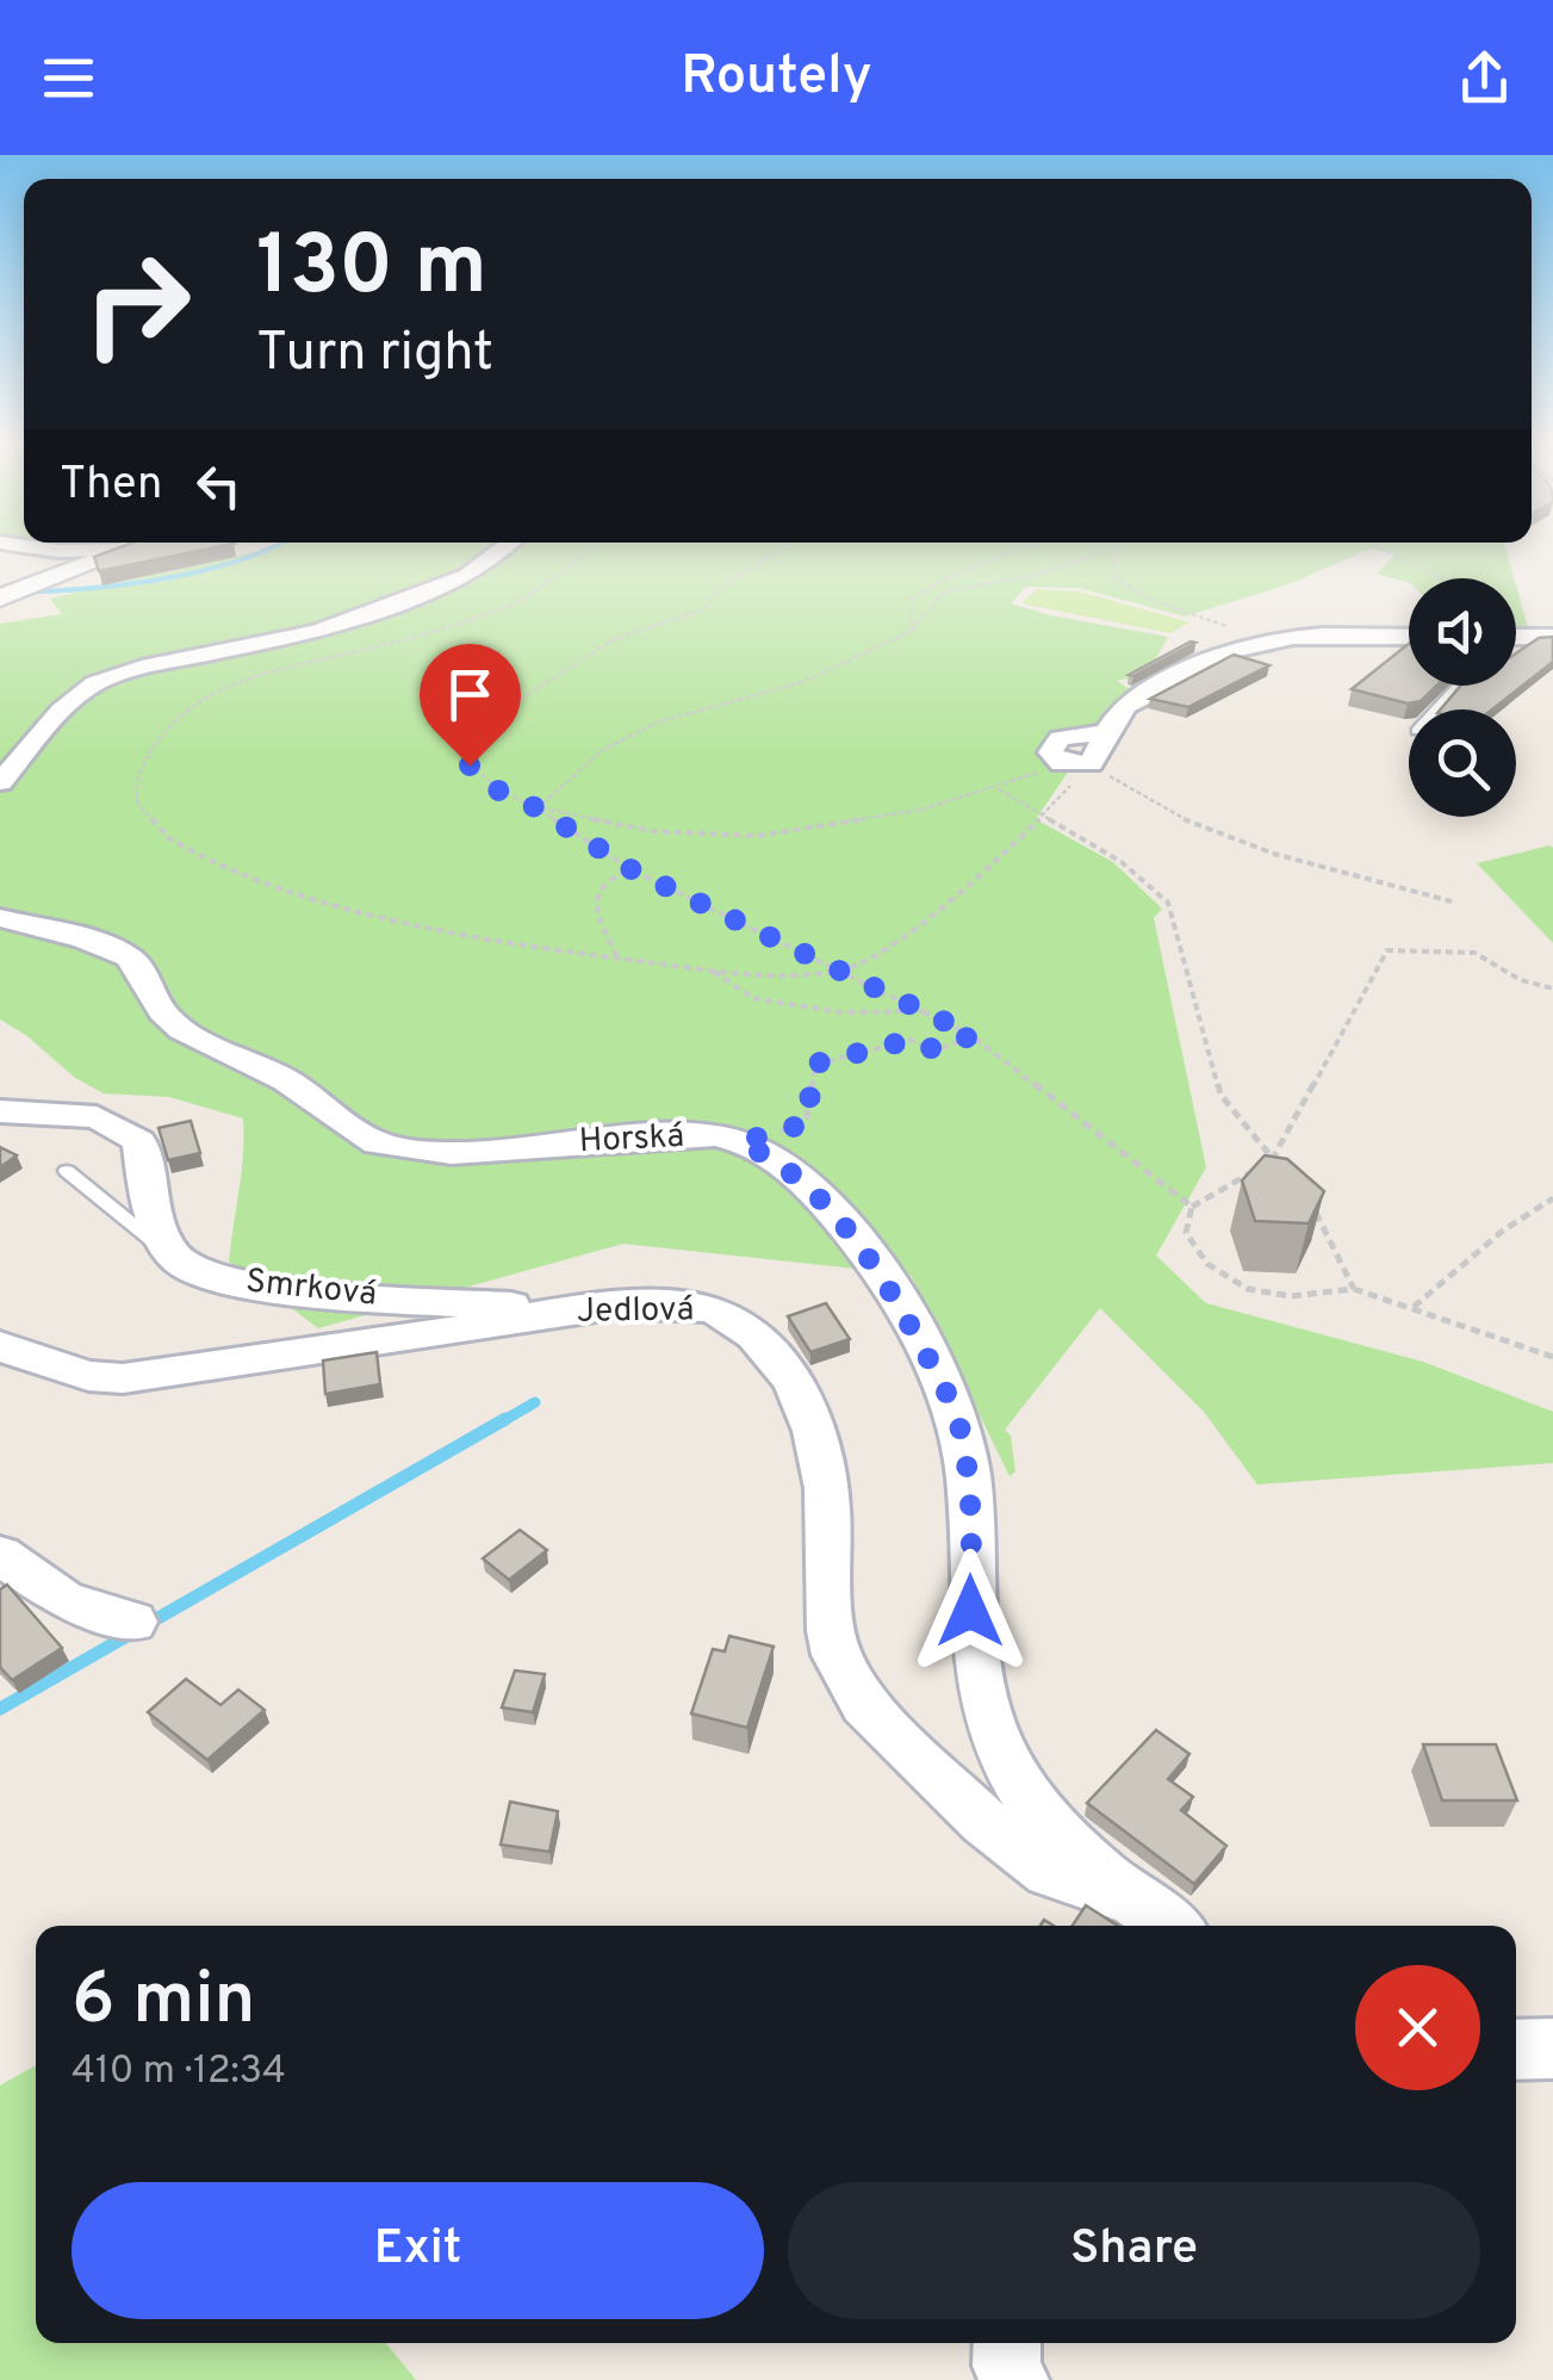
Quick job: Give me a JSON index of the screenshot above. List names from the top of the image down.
{
  "streets": {
    "street": ["Horská", "Smrková", "Jedlová"]
  },
  "crossings": [
    ["Horská", "Jedlová"],
    ["Smrková", "Jedlová"]
  ],
  "page": {
    "header": "Routely",
    "turn": ["130 m", "Turn right"],
    "then": "Then",
    "heading": ["6 min", "410 m · 12:34"],
    "buttons": ["Exit", "Share"]
  }
}
